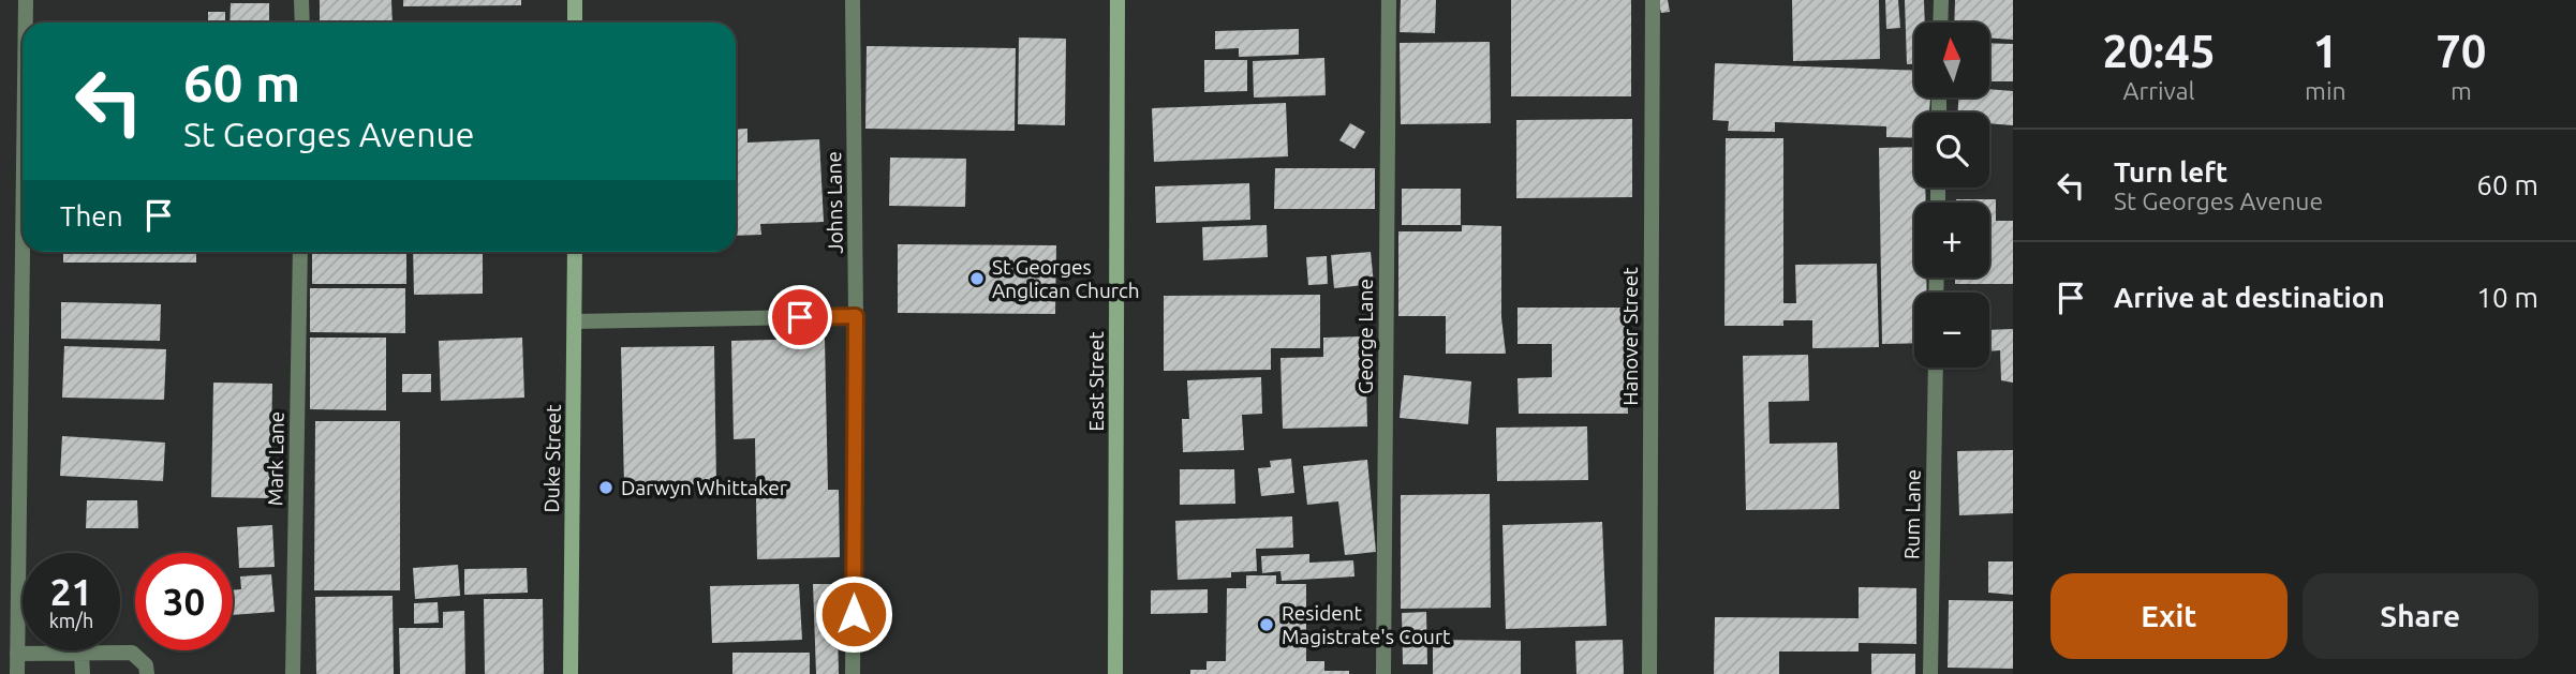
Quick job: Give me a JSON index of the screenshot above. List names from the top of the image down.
{
  "streets": {
    "main road": ["East Street", "Duke Street"],
    "street": [
      "Johns Lane",
      "George Lane",
      "Hanover Street",
      "Mark Lane",
      "Rum Lane"
    ]
  },
  "places": ["St Georges Anglican Church", "Darwyn Whittaker", "Resident Magistrate's Court"],
  "north": "top",
  "page": {
    "eta": [
      "20:45",
      "Arrival",
      "1",
      "min",
      "70",
      "m"
    ],
    "map_buttons": ["+", "−"],
    "turn": ["60 m", "St Georges Avenue"],
    "list": [
      {
        "name": "Turn left",
        "note": "St Georges Avenue",
        "value": "60 m"
      },
      {
        "name": "Arrive at destination",
        "value": "10 m"
      }
    ],
    "then": "Then",
    "speed": "21 km/h",
    "limit": "30",
    "buttons": ["Exit", "Share"]
  }
}
